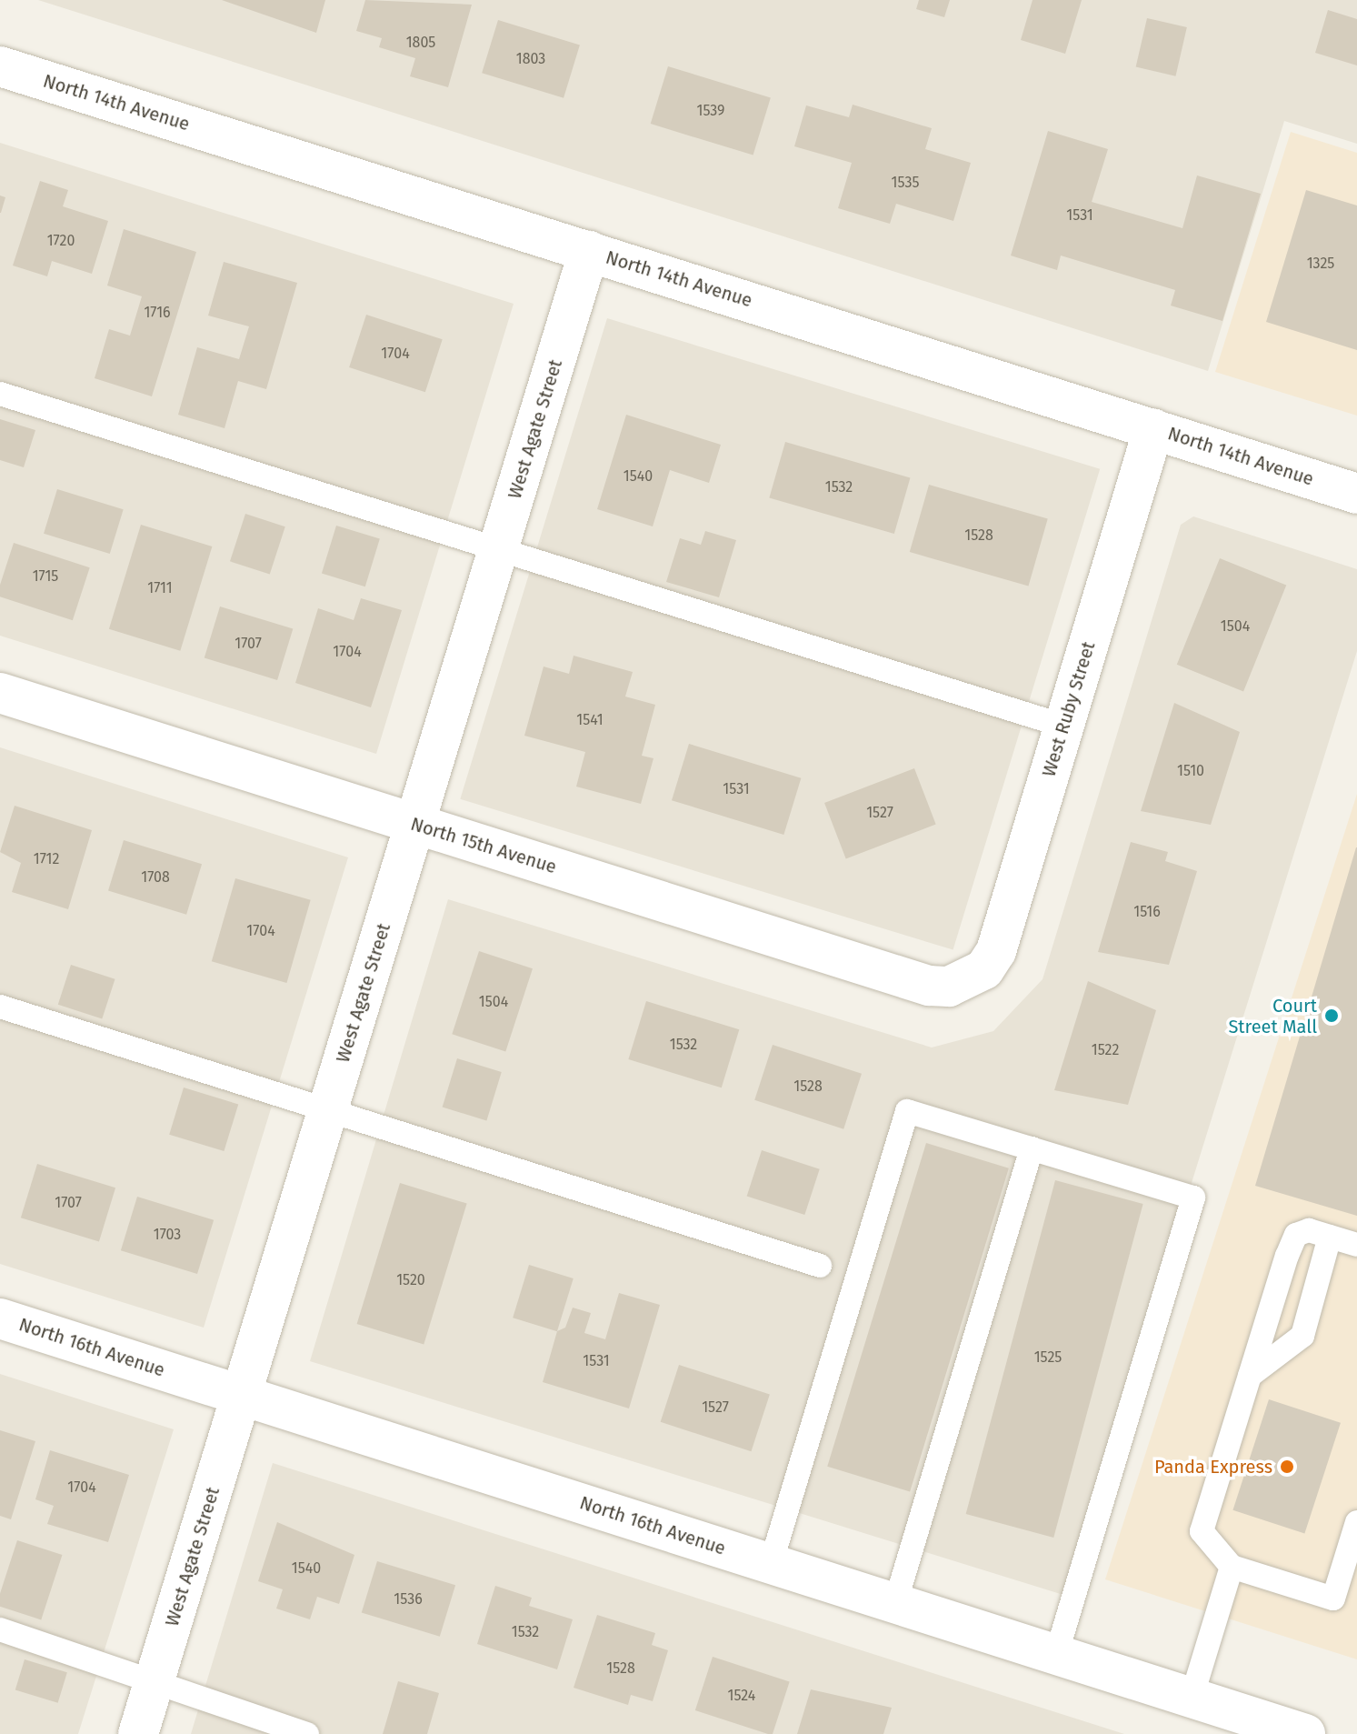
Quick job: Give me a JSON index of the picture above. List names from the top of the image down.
{
  "streets": {
    "street": [
      "North 14th Avenue",
      "West Agate Street",
      "West Ruby Street",
      "North 15th Avenue",
      "North 16th Avenue"
    ]
  },
  "crossings": [
    ["North 14th Avenue", "West Agate Street"],
    ["North 14th Avenue", "West Ruby Street"],
    ["West Agate Street", "North 15th Avenue"],
    ["West Agate Street", "North 16th Avenue"],
    ["West Ruby Street", "North 15th Avenue"]
  ],
  "places": ["Court Street Mall", "Panda Express"],
  "house_numbers": [
    "1805",
    "1803",
    "1539",
    "1535",
    "1531",
    "1720",
    "1325",
    "1716",
    "1704",
    "1540",
    "1532",
    "1528",
    "1715",
    "1711",
    "1504",
    "1707",
    "1704",
    "1541",
    "1510",
    "1531",
    "1527",
    "1712",
    "1708",
    "1516",
    "1704",
    "1504",
    "1532",
    "1522",
    "1528",
    "1707",
    "1703",
    "1520",
    "1525",
    "1531",
    "1527",
    "1704",
    "1540",
    "1536",
    "1532",
    "1528",
    "1524"
  ]
}
